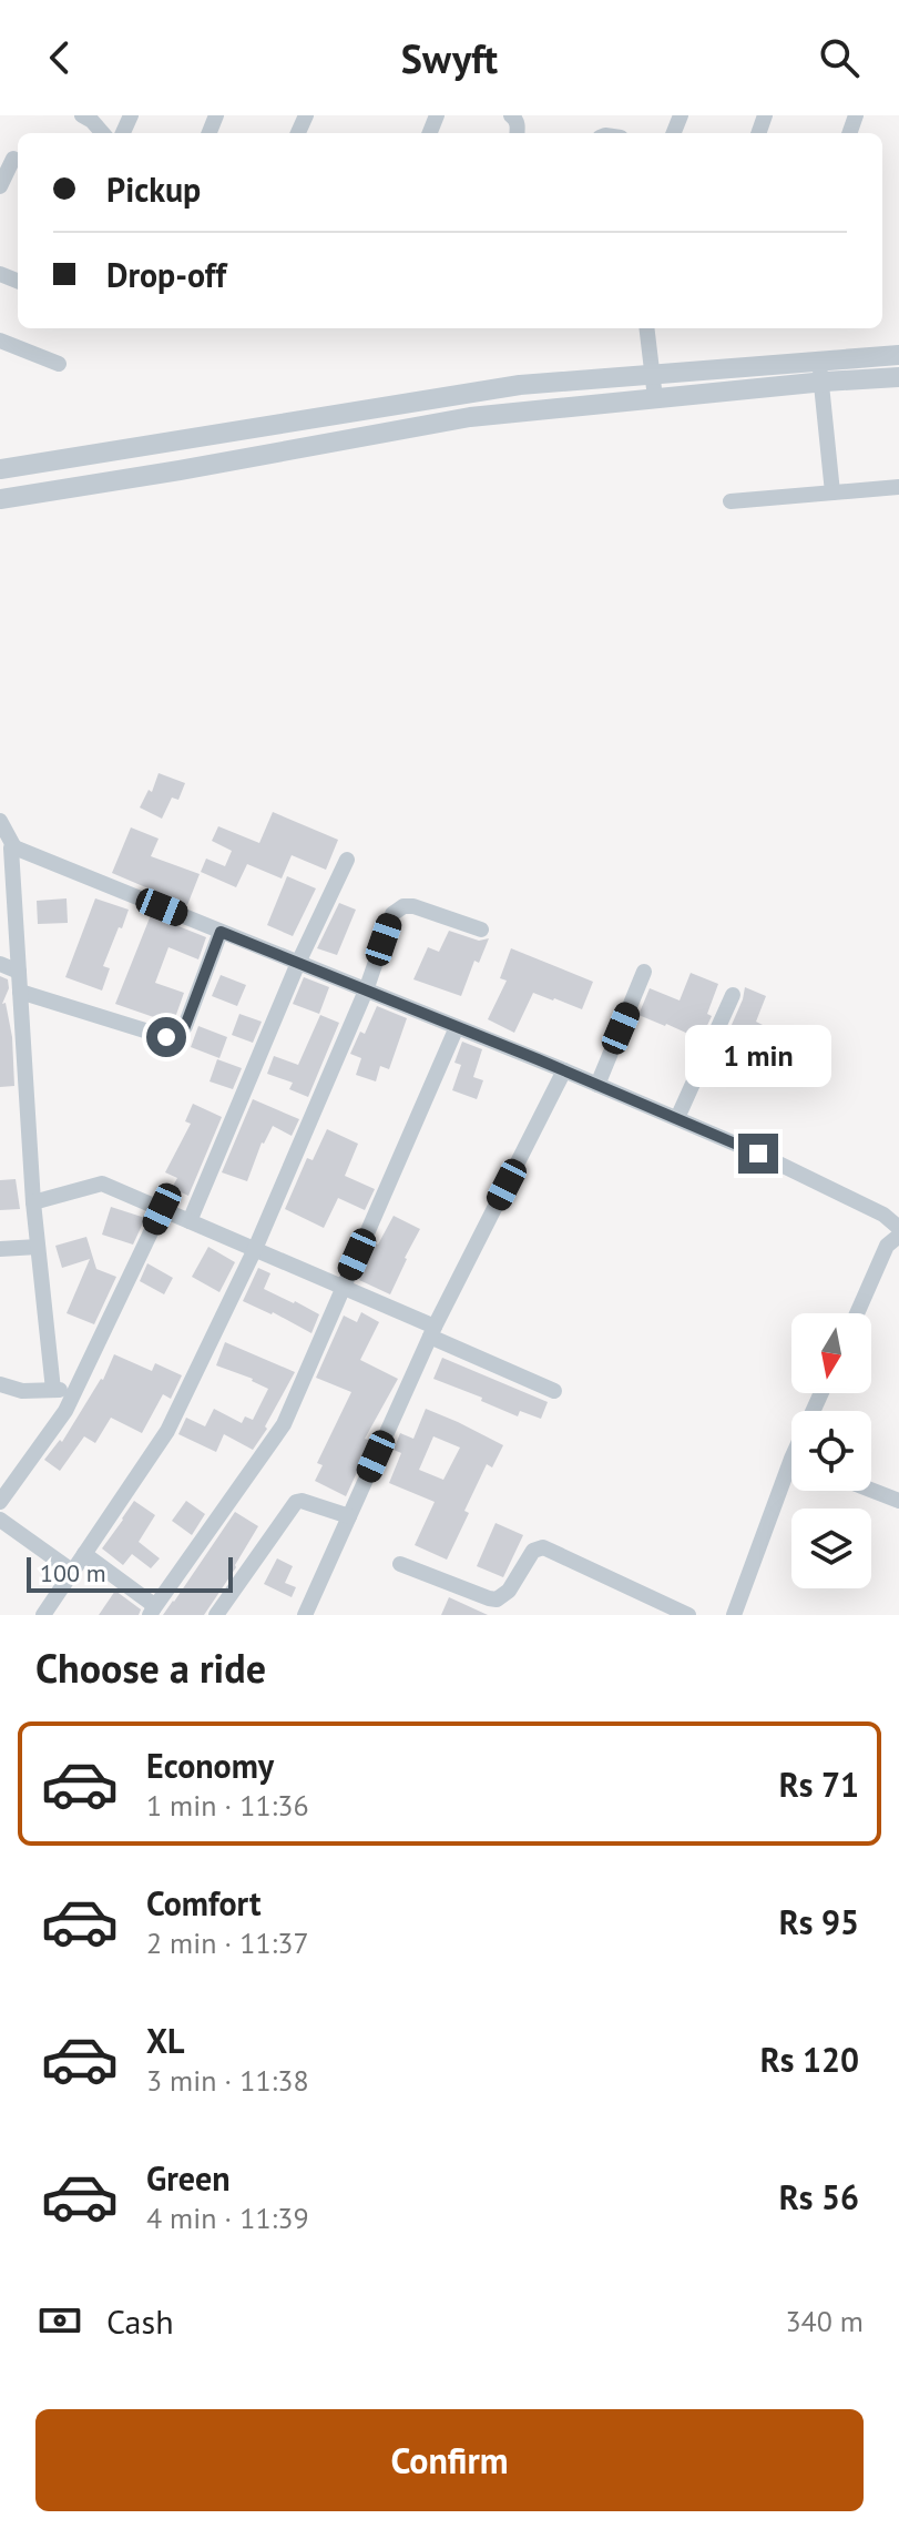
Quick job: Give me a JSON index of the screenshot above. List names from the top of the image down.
{
  "scale_bar": "100 m",
  "north": "bottom",
  "page": {
    "header": "Swyft",
    "banner": ["Pickup", "Drop-off"],
    "bubble": "1 min",
    "scale": "100 m",
    "heading": "Choose a ride",
    "list": [
      {
        "name": "Economy",
        "note": "1 min · 11:36",
        "value": "Rs 71"
      },
      {
        "name": "Comfort",
        "note": "2 min · 11:37",
        "value": "Rs 95"
      },
      {
        "name": "XL",
        "note": "3 min · 11:38",
        "value": "Rs 120"
      },
      {
        "name": "Green",
        "note": "4 min · 11:39",
        "value": "Rs 56"
      }
    ],
    "pay": ["Cash", "340 m"],
    "buttons": "Confirm"
  }
}
